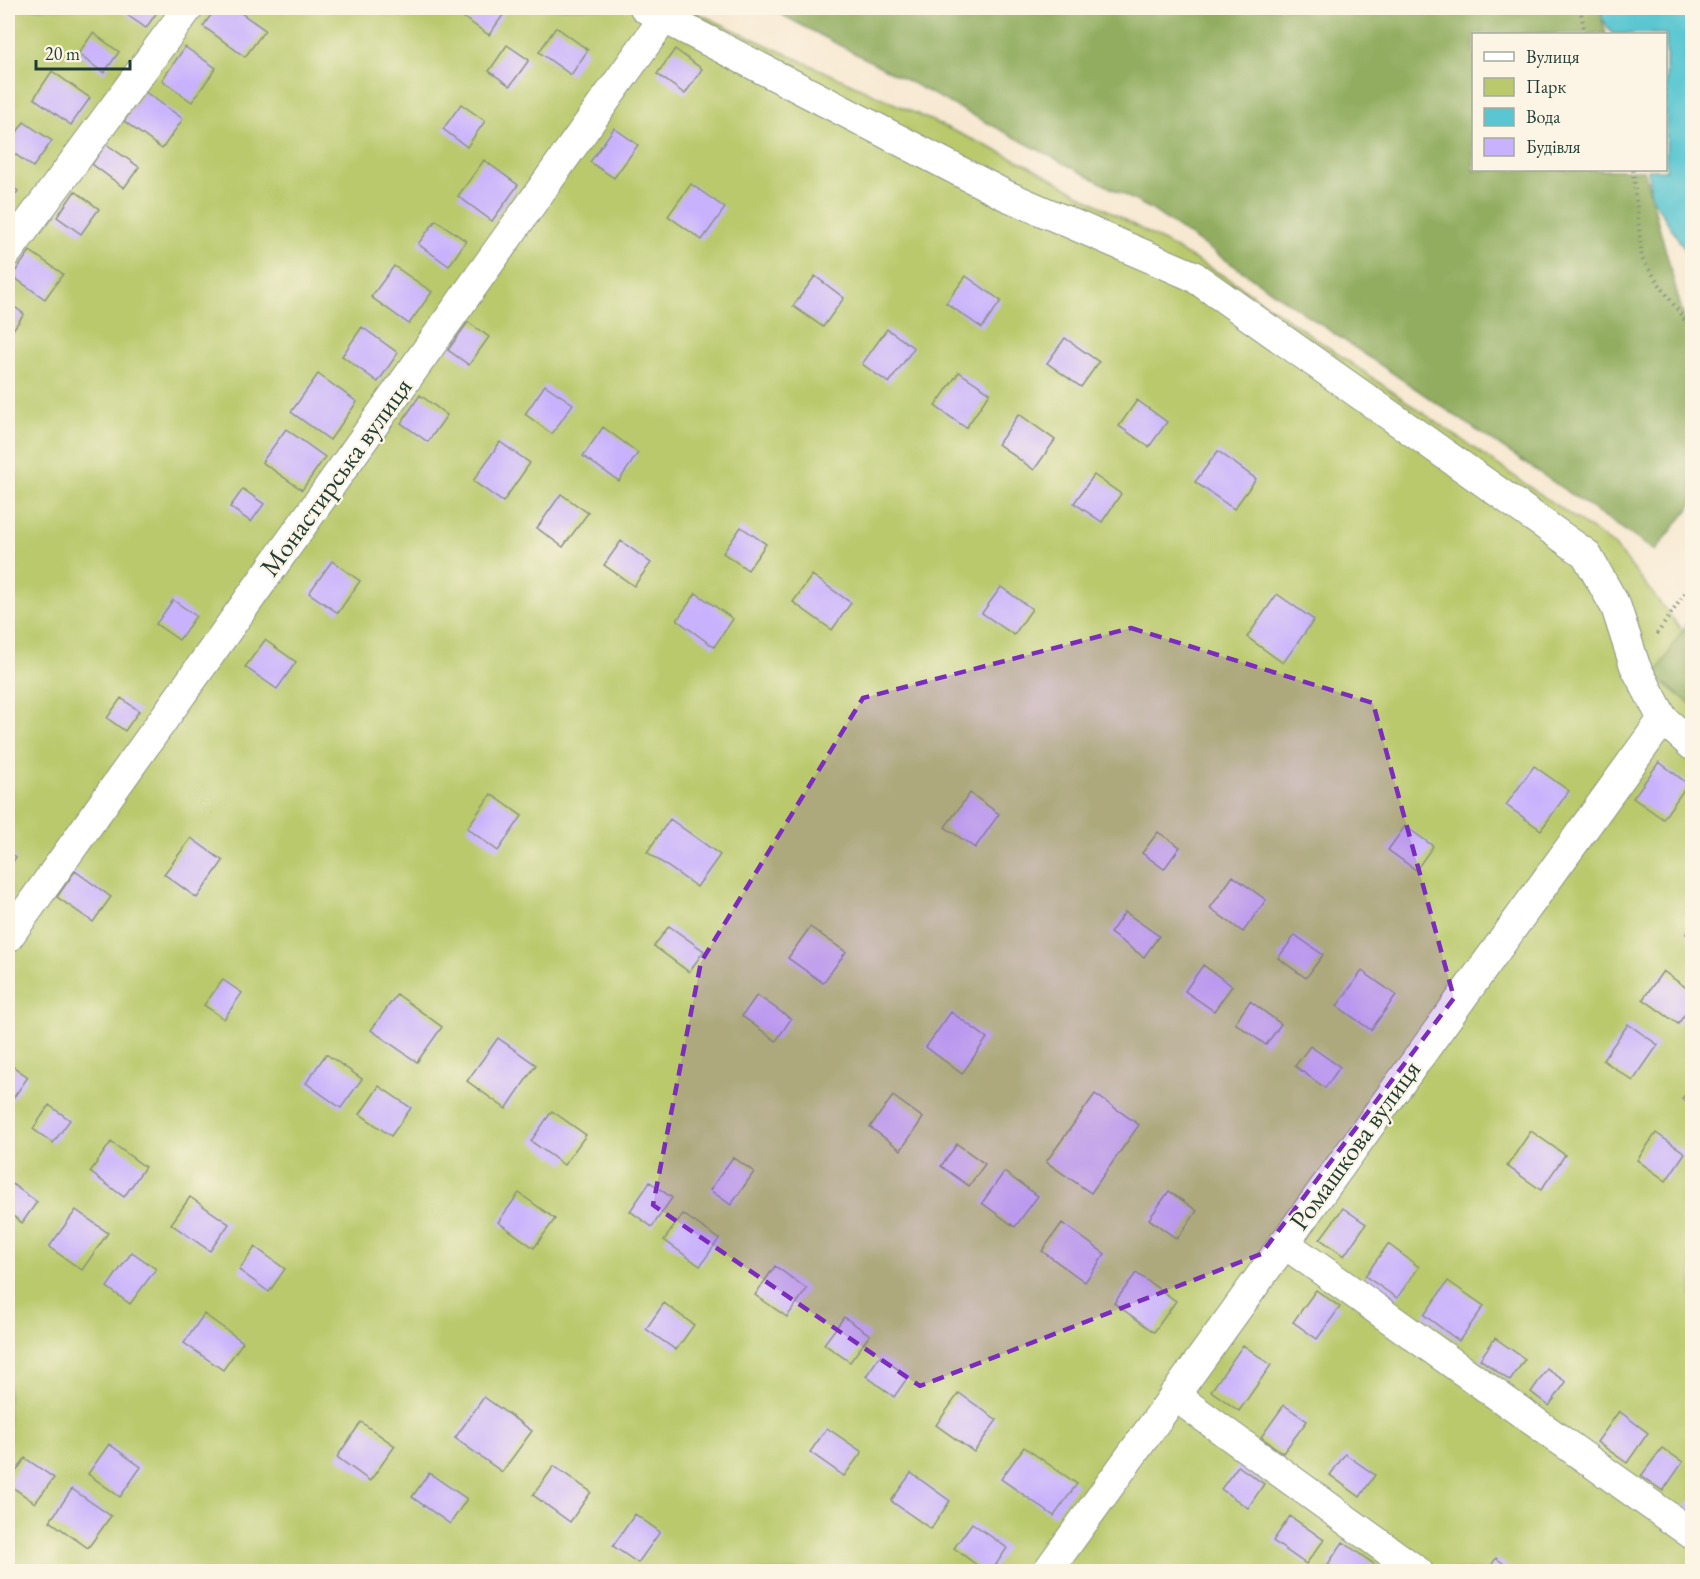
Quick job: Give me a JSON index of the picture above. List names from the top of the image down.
{
  "streets": {
    "street": ["Монастирська вулиця", "Ромашкова вулиця"]
  },
  "legend": [
    "Вулиця",
    "Парк",
    "Вода",
    "Будівля"
  ],
  "scale_bar": "20 m"
}
